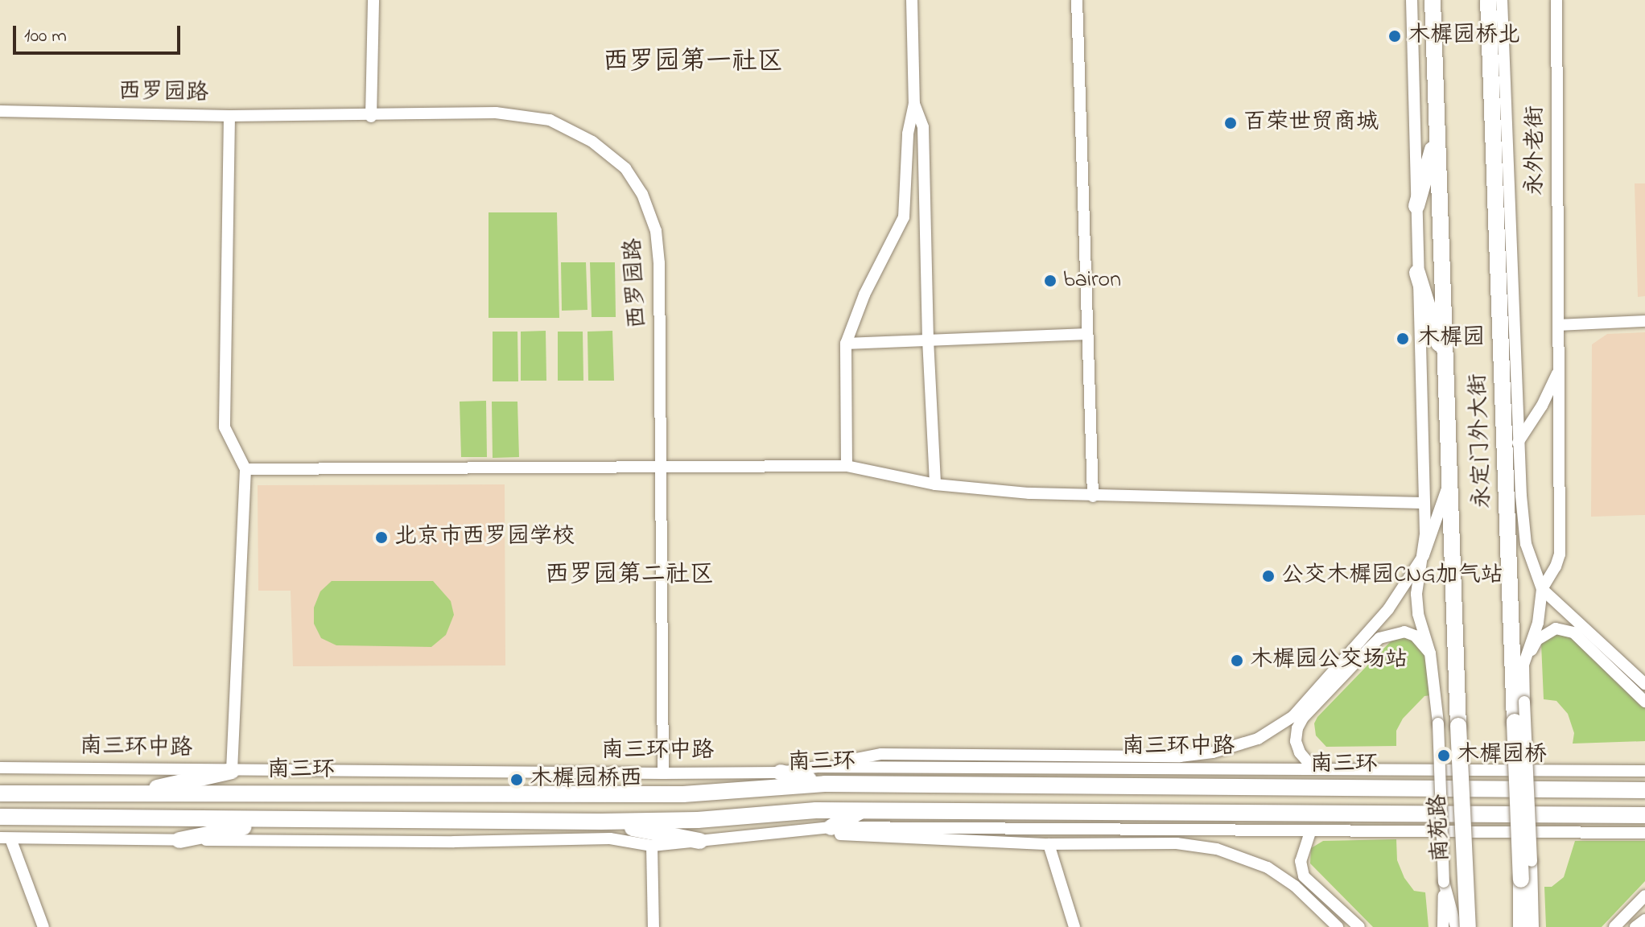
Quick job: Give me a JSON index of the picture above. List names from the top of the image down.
{
  "streets": {
    "highway": ["永定门外大街", "南三环", "南苑路"],
    "street": ["西罗园路", "永外老街", "南三环中路"]
  },
  "crossings": [
    ["西罗园路", "南三环中路"],
    ["永外老街", "永定门外大街"],
    ["永定门外大街", "南苑路"]
  ],
  "districts": ["西罗园第一社区", "西罗园第二社区"],
  "places": [
    "木樨园桥北",
    "百荣世贸商城",
    "bairon",
    "木樨园",
    "北京市西罗园学校",
    "公交木樨园CNG加气站",
    "木樨园公交场站",
    "木樨园桥",
    "木樨园桥西"
  ],
  "scale_bar": "100 m"
}
